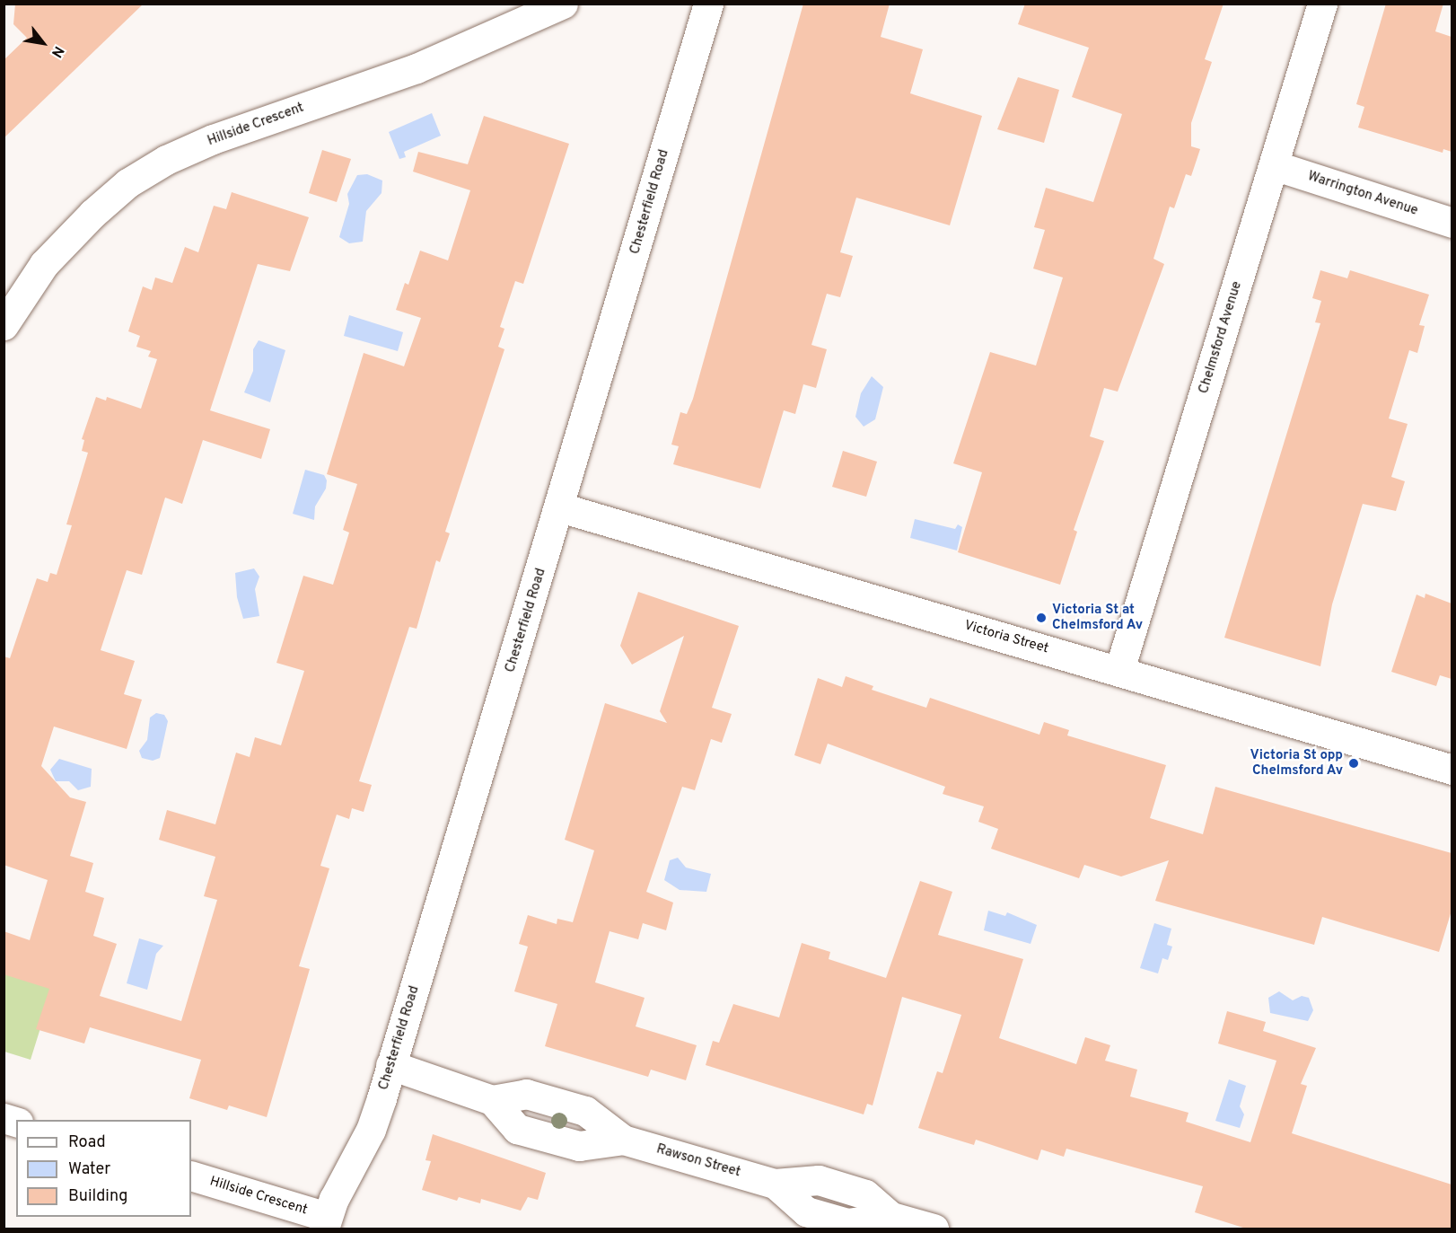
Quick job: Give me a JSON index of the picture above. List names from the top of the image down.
{
  "streets": {
    "street": [
      "Hillside Crescent",
      "Warrington Avenue",
      "Chesterfield Road",
      "Chelmsford Avenue",
      "Victoria Street",
      "Rawson Street"
    ]
  },
  "crossings": [
    ["Hillside Crescent", "Chesterfield Road"],
    ["Warrington Avenue", "Chelmsford Avenue"],
    ["Chesterfield Road", "Victoria Street"],
    ["Chesterfield Road", "Rawson Street"],
    ["Chelmsford Avenue", "Victoria Street"]
  ],
  "places": ["Victoria St at Chelmsford Av", "Victoria St opp Chelmsford Av"],
  "legend": ["Road", "Water", "Building"],
  "north": "bottom right"
}
